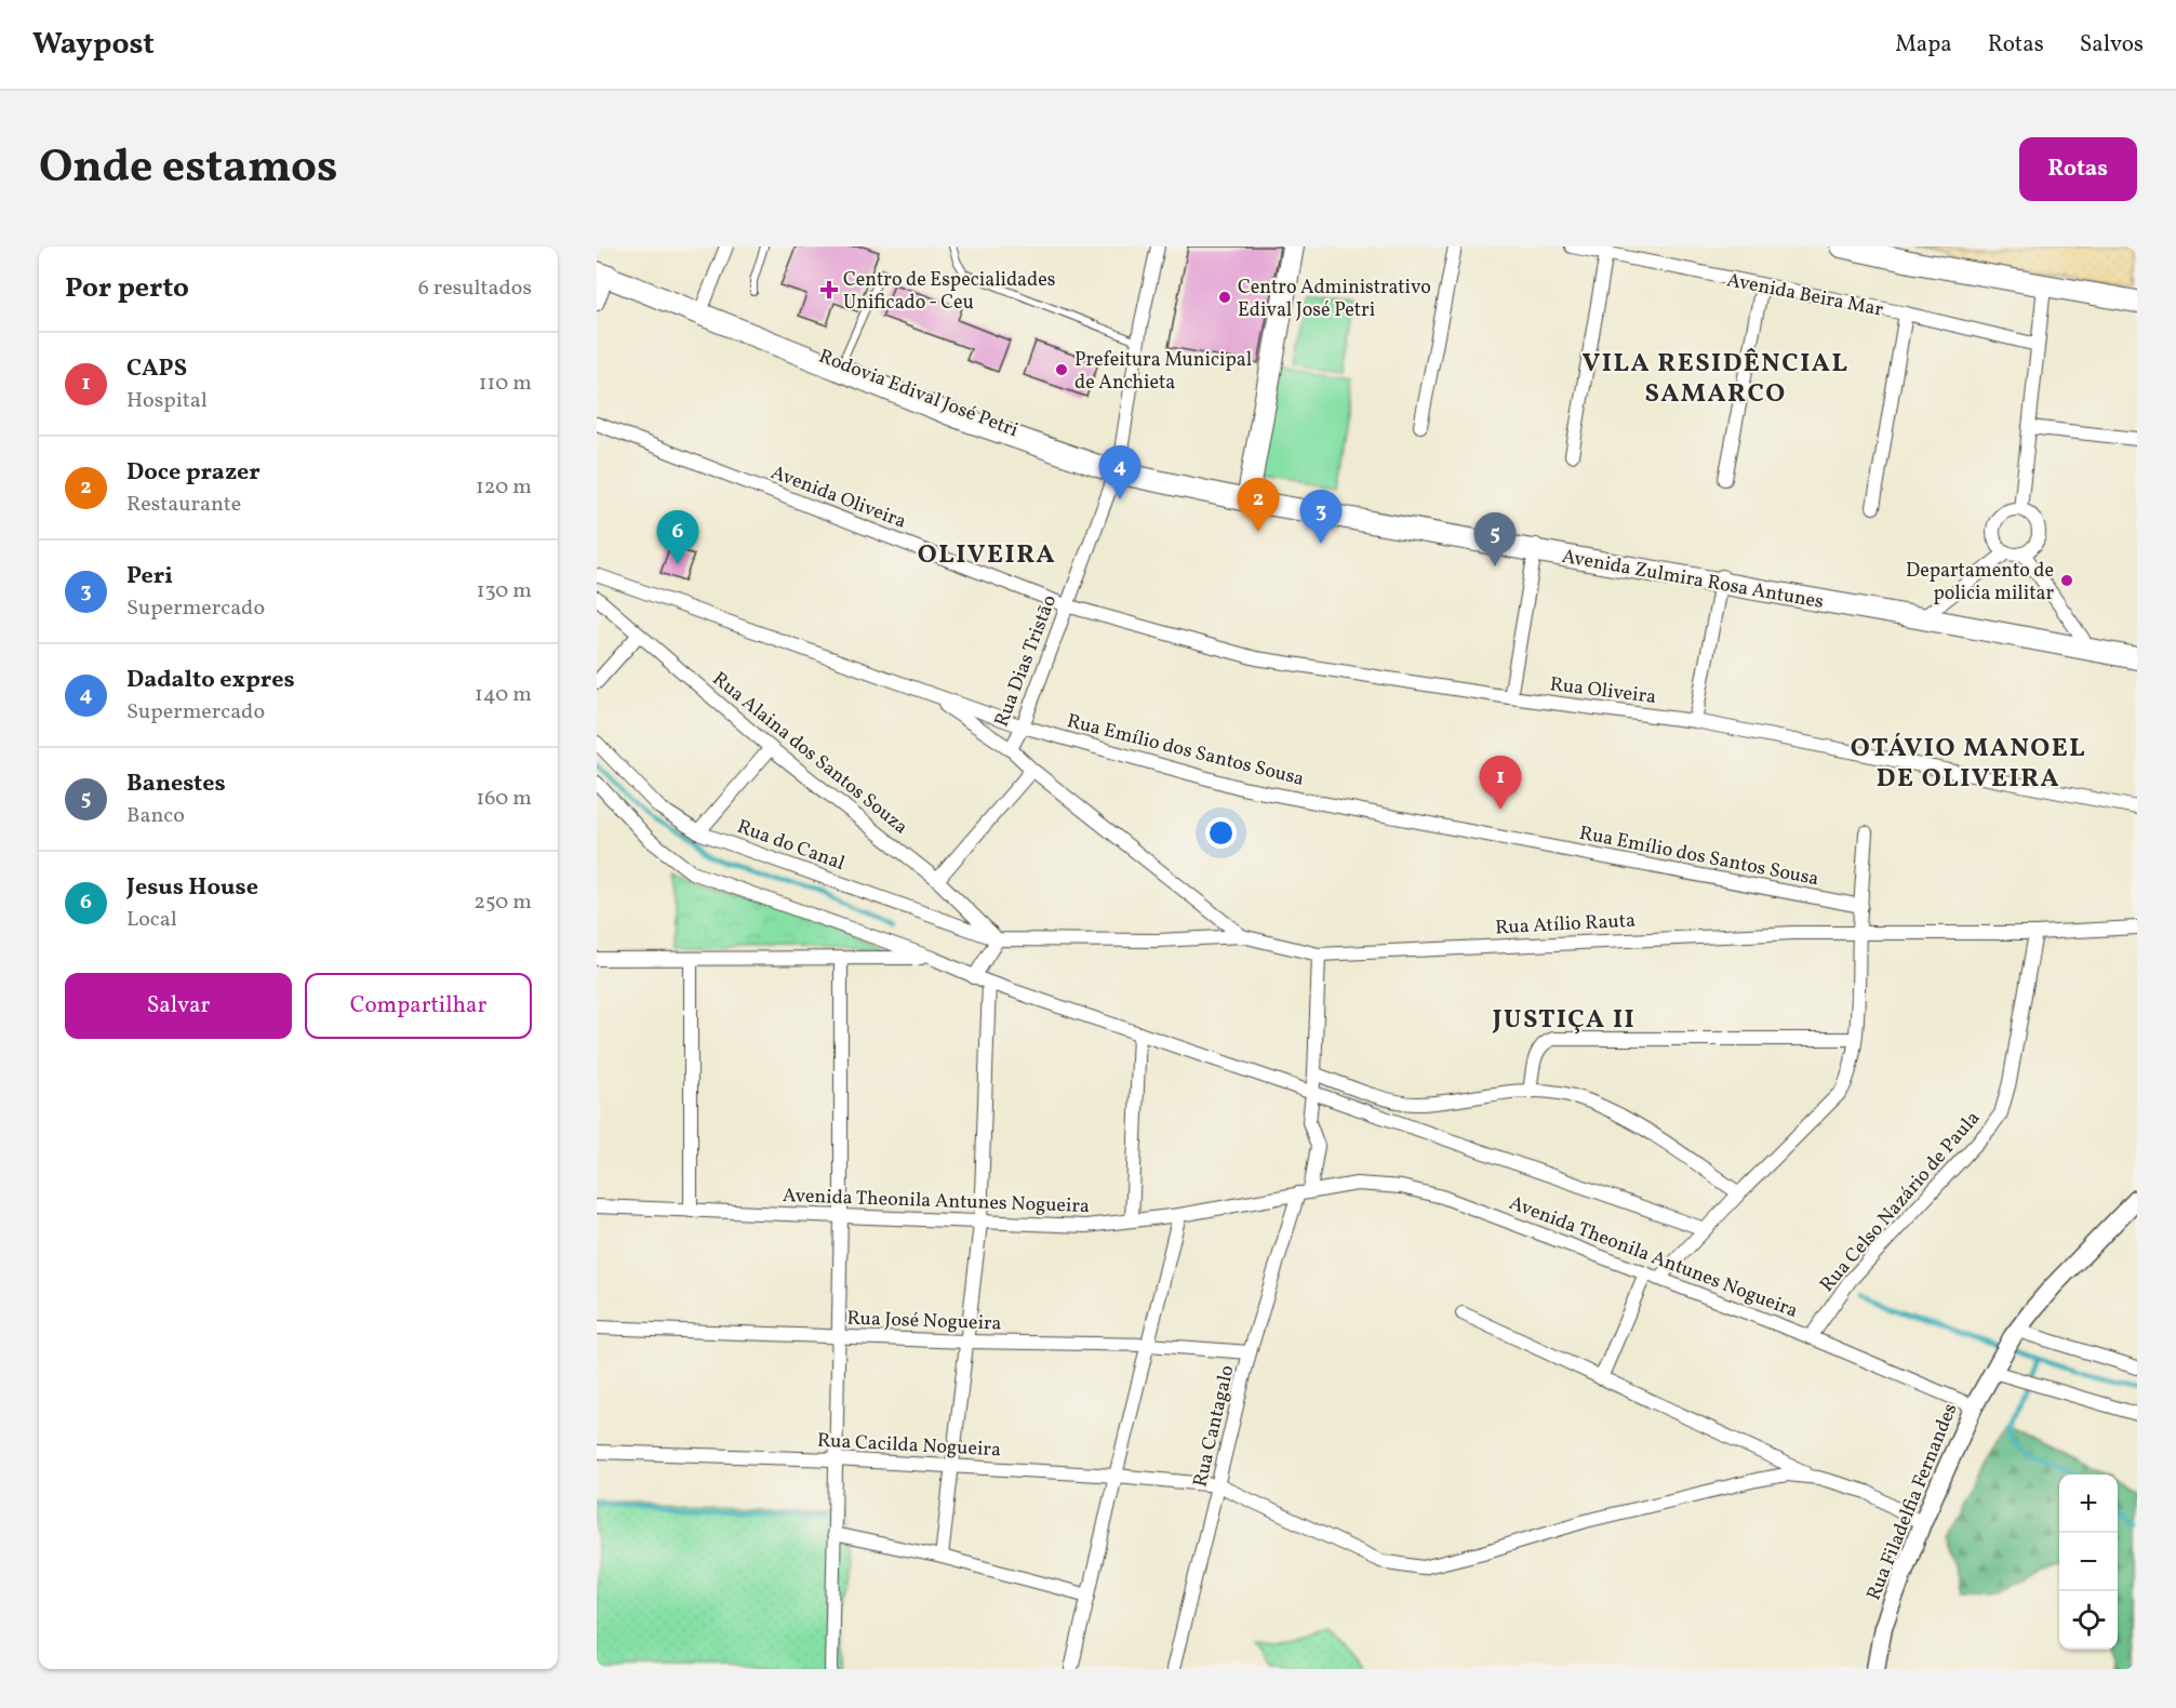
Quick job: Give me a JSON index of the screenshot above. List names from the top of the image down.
{
  "streets": {
    "main road": ["Rodovia Edival José Petri", "Avenida Zulmira Rosa Antunes", "Rua Filadelfia Fernandes"],
    "street": [
      "Avenida Beira Mar",
      "Avenida Oliveira",
      "Rua Dias Tristão",
      "Rua Oliveira",
      "Rua Emílio dos Santos Sousa",
      "Rua Alaina dos Santos Souza",
      "Rua do Canal",
      "Rua Atílio Rauta",
      "Avenida Theonila Antunes Nogueira",
      "Rua Celso Nazário de Paula",
      "Rua José Nogueira",
      "Rua Cantagalo",
      "Rua Cacilda Nogueira"
    ]
  },
  "crossings": [
    ["Rodovia Edival José Petri", "Avenida Zulmira Rosa Antunes"],
    ["Rodovia Edival José Petri", "Rua Dias Tristão"],
    ["Avenida Oliveira", "Rua Dias Tristão"],
    ["Avenida Oliveira", "Rua Oliveira"],
    ["Rua Dias Tristão", "Rua Oliveira"],
    ["Rua Dias Tristão", "Rua Emílio dos Santos Sousa"],
    ["Rua Alaina dos Santos Souza", "Rua do Canal"],
    ["Rua Alaina dos Santos Souza", "Rua Atílio Rauta"],
    ["Rua do Canal", "Rua Atílio Rauta"],
    ["Rua Atílio Rauta", "Rua Celso Nazário de Paula"],
    ["Avenida Theonila Antunes Nogueira", "Rua Celso Nazário de Paula"],
    ["Avenida Theonila Antunes Nogueira", "Rua Cantagalo"],
    ["Avenida Theonila Antunes Nogueira", "Rua Filadelfia Fernandes"],
    ["Rua José Nogueira", "Rua Cantagalo"],
    ["Rua Cantagalo", "Rua Cacilda Nogueira"]
  ],
  "districts": [
    "VILA RESIDÊNCIAL SAMARCO",
    "OLIVEIRA",
    "OTÁVIO MANOEL DE OLIVEIRA",
    "JUSTIÇA II"
  ],
  "places": {
    "health": ["Centro de Especialidades Unificado - Ceu"],
    "other": ["Centro Administrativo Edival José Petri", "Prefeitura Municipal de Anchieta", "Departamento de policia militar"]
  },
  "page": {
    "header": "Waypost",
    "nav": ["Mapa", "Rotas", "Salvos"],
    "title": "Onde estamos",
    "buttons": [
      "Rotas",
      ["Salvar", "Compartilhar"]
    ],
    "heading": ["Por perto", "6 resultados"],
    "list": [
      {
        "mark": "1",
        "name": "CAPS",
        "note": "Hospital",
        "value": "110 m"
      },
      {
        "mark": "2",
        "name": "Doce prazer",
        "note": "Restaurante",
        "value": "120 m"
      },
      {
        "mark": "3",
        "name": "Peri",
        "note": "Supermercado",
        "value": "130 m"
      },
      {
        "mark": "4",
        "name": "Dadalto expres",
        "note": "Supermercado",
        "value": "140 m"
      },
      {
        "mark": "5",
        "name": "Banestes",
        "note": "Banco",
        "value": "160 m"
      },
      {
        "mark": "6",
        "name": "Jesus House",
        "note": "Local",
        "value": "250 m"
      }
    ],
    "pins": [
      "4",
      "2",
      "3",
      "6",
      "5",
      "1"
    ],
    "map_buttons": ["+", "−"]
  }
}
